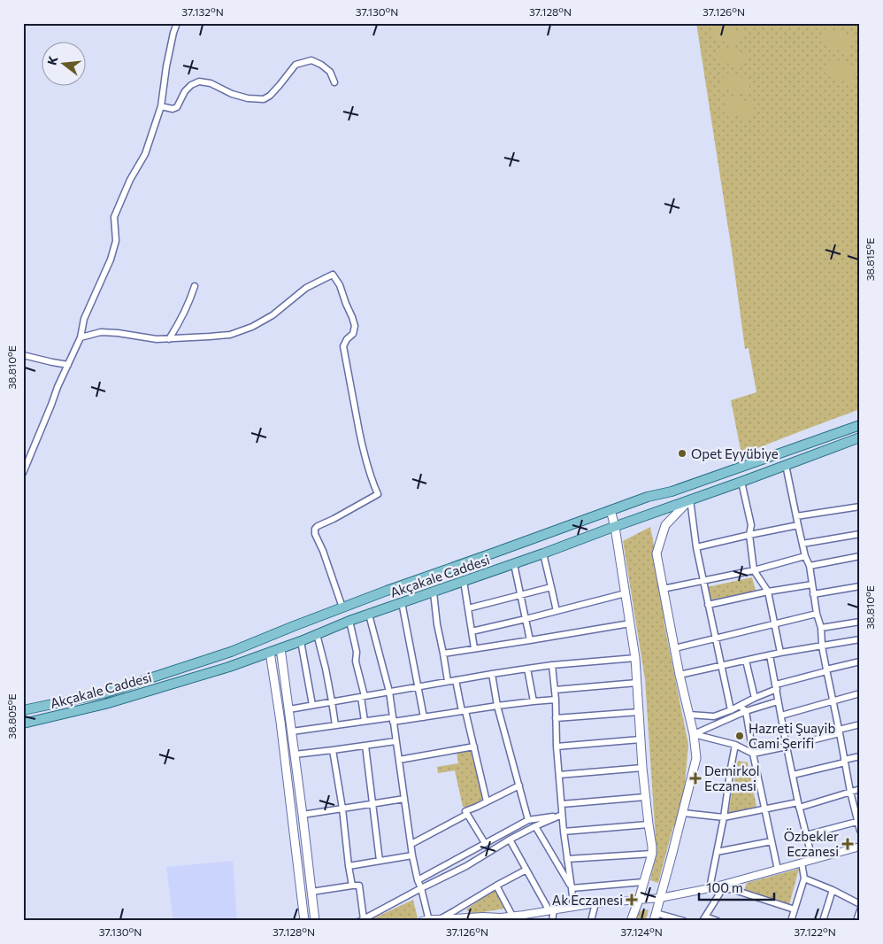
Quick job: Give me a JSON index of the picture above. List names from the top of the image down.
{
  "streets": {
    "main road": ["Akçakale Caddesi"]
  },
  "places": {
    "other": ["Opet Eyyübiye", "Hazreti Şuayib Cami Şerifi"],
    "health": ["Demirkol Eczanesi", "Özbekler Eczanesi", "Ak Eczanesi"]
  },
  "scale_bar": "100 m",
  "north": "left",
  "coordinates": [
    "37.132°N",
    "37.130°N",
    "37.128°N",
    "37.126°N",
    "38.815°E",
    "38.810°E",
    "38.805°E",
    "37.124°N",
    "37.122°N"
  ]
}
